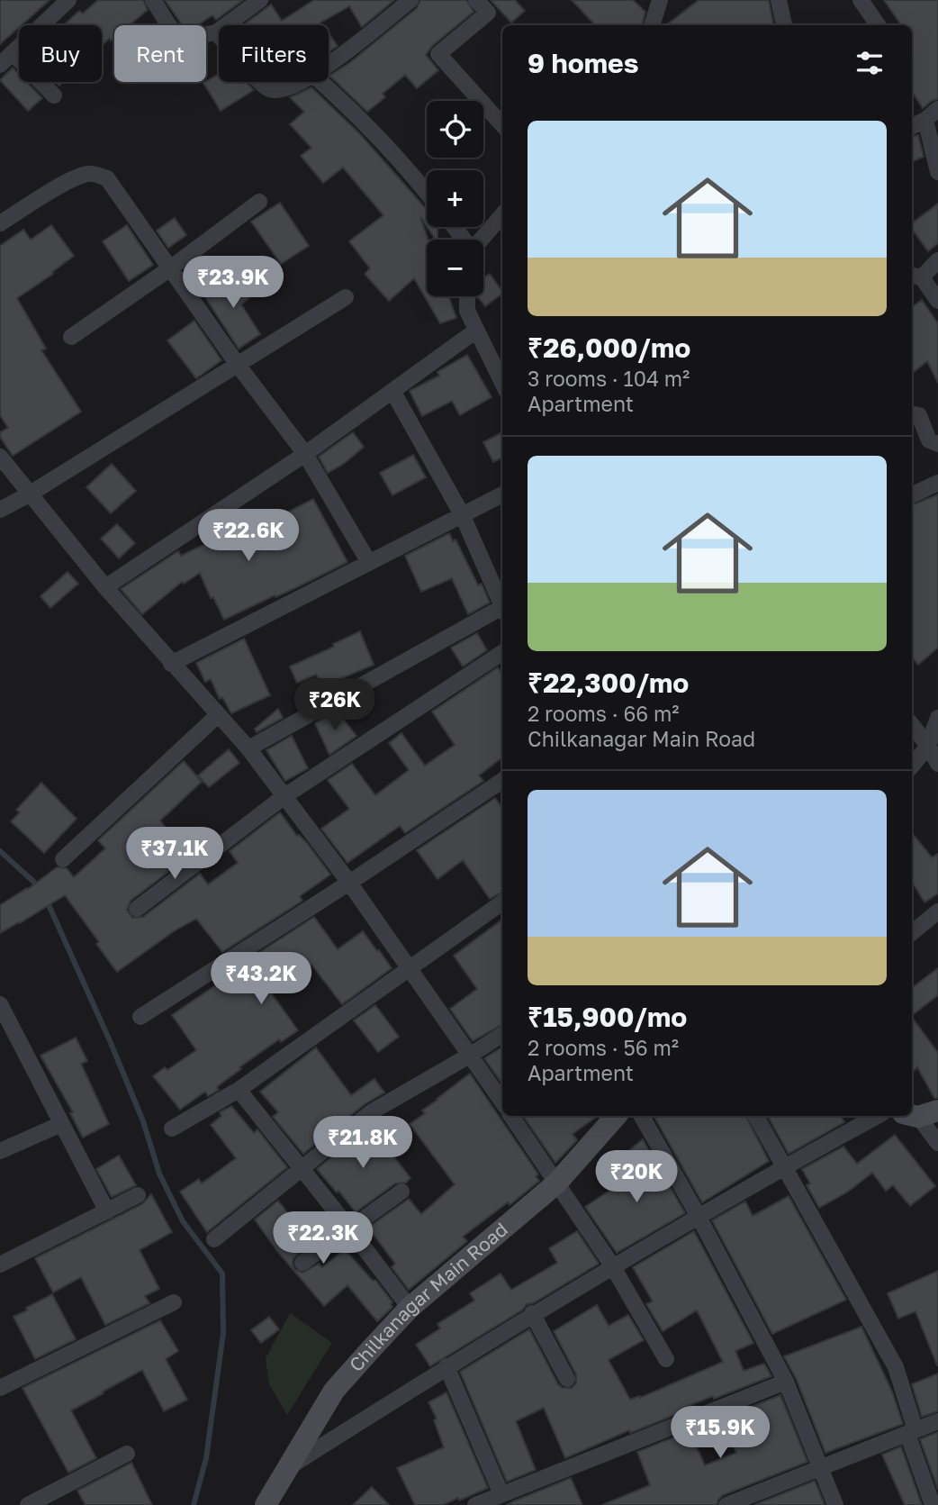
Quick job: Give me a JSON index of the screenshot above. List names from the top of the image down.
{
  "streets": {
    "main road": ["Chilkanagar Main Road"]
  },
  "page": {
    "chip": ["Buy", "Rent", "Filters"],
    "heading": "9 homes",
    "map_buttons": ["+", "−"],
    "list": [
      {
        "name": "₹26,000/mo",
        "note": "3 rooms · 104 m² · Apartment"
      },
      {
        "name": "₹22,300/mo",
        "note": "2 rooms · 66 m² · Chilkanagar Main Road"
      },
      {
        "name": "₹15,900/mo",
        "note": "2 rooms · 56 m² · Apartment"
      }
    ],
    "price": [
      "₹23.9K",
      "₹22.6K",
      "₹26K",
      "₹37.1K",
      "₹43.2K",
      "₹21.8K",
      "₹20K",
      "₹22.3K",
      "₹15.9K"
    ]
  }
}
